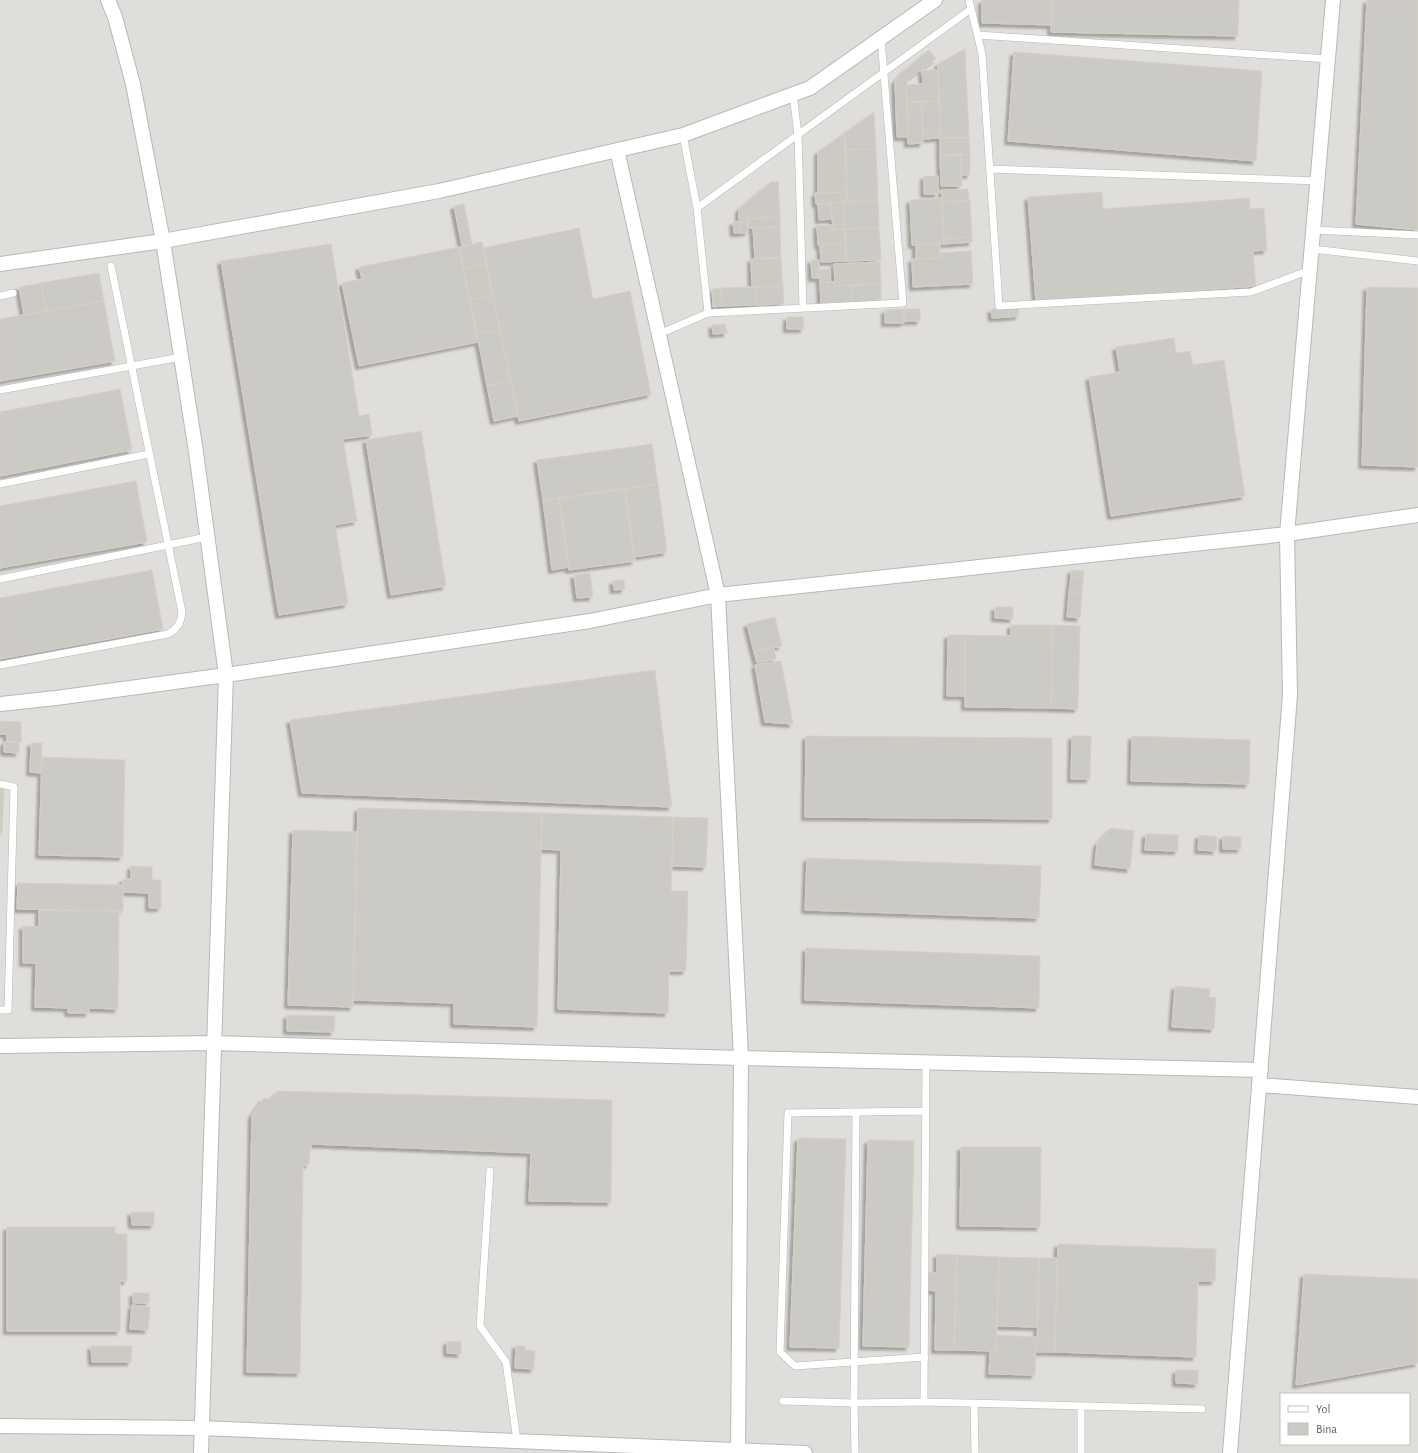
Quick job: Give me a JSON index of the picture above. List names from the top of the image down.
{
  "legend": ["Yol", "Bina"]
}
